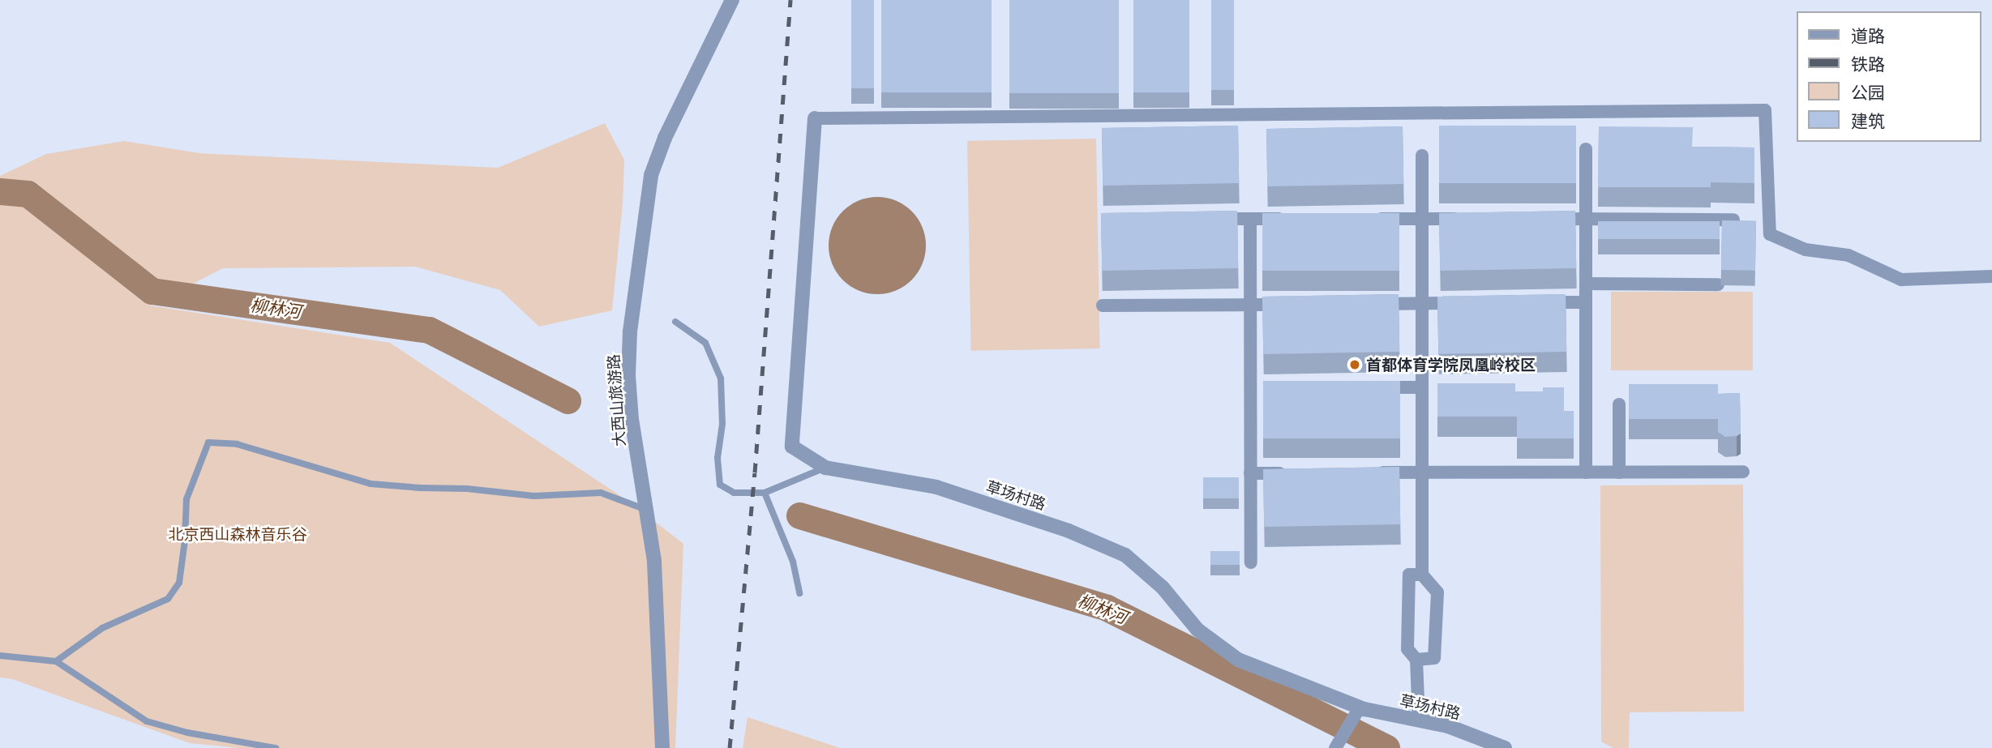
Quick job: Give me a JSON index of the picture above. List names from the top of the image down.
{
  "streets": {
    "street": ["大西山旅游路", "草场村路"]
  },
  "water": ["柳林河"],
  "parks": ["北京西山森林音乐谷"],
  "places": ["首都体育学院凤凰岭校区"],
  "legend": [
    "道路",
    "铁路",
    "公园",
    "建筑"
  ]
}
